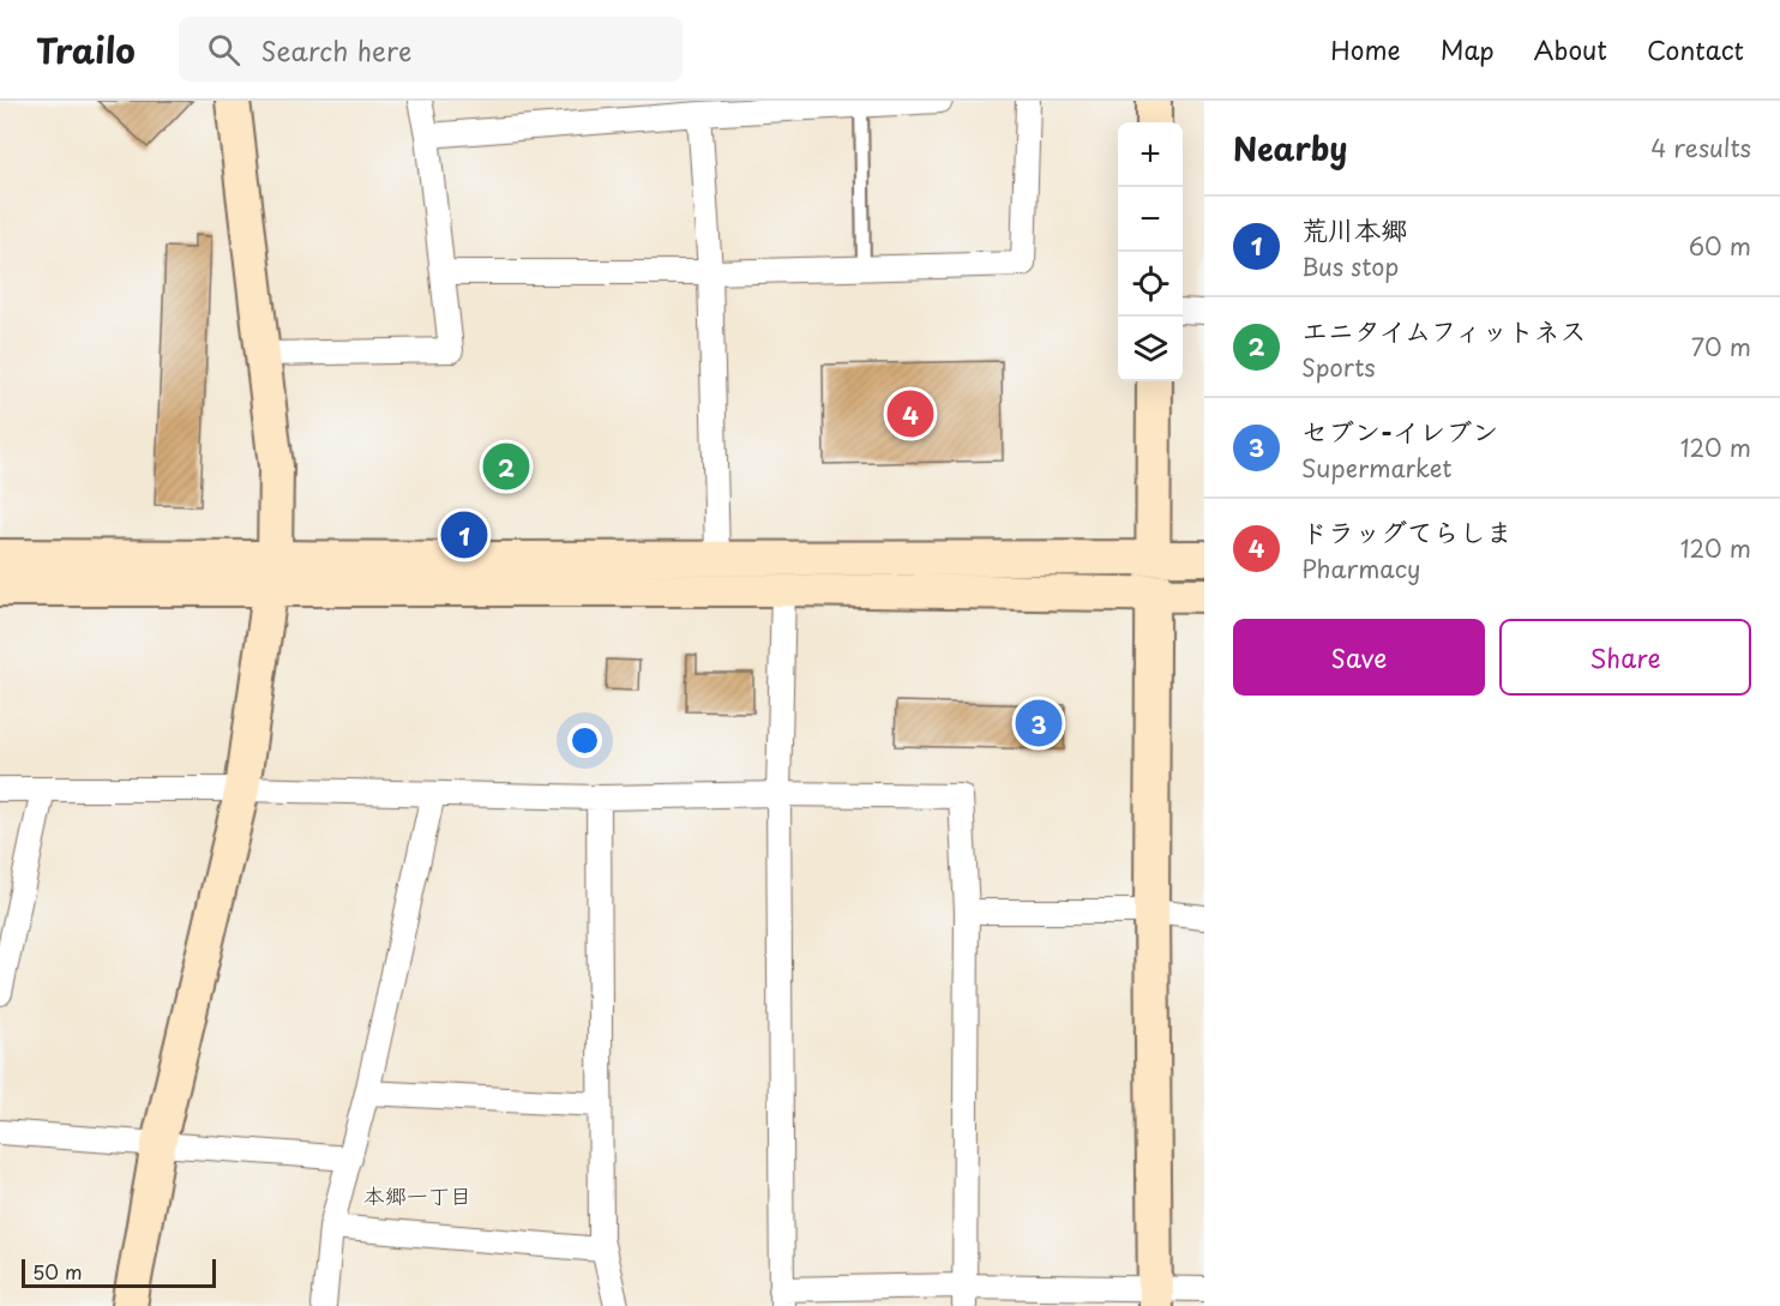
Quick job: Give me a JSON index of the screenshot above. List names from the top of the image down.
{
  "districts": ["本郷一丁目"],
  "scale_bar": "50 m",
  "page": {
    "header": "Trailo",
    "search": "Search here",
    "nav": [
      "Home",
      "Map",
      "About",
      "Contact"
    ],
    "heading": ["Nearby", "4 results"],
    "map_buttons": ["+", "−"],
    "list": [
      {
        "mark": "1",
        "name": "荒川本郷",
        "note": "Bus stop",
        "value": "60 m"
      },
      {
        "mark": "2",
        "name": "エニタイムフィットネス",
        "note": "Sports",
        "value": "70 m"
      },
      {
        "mark": "3",
        "name": "セブン-イレブン",
        "note": "Supermarket",
        "value": "120 m"
      },
      {
        "mark": "4",
        "name": "ドラッグてらしま",
        "note": "Pharmacy",
        "value": "120 m"
      }
    ],
    "pins": [
      "4",
      "2",
      "1",
      "3"
    ],
    "buttons": ["Save", "Share"],
    "scale": "50 m"
  }
}
